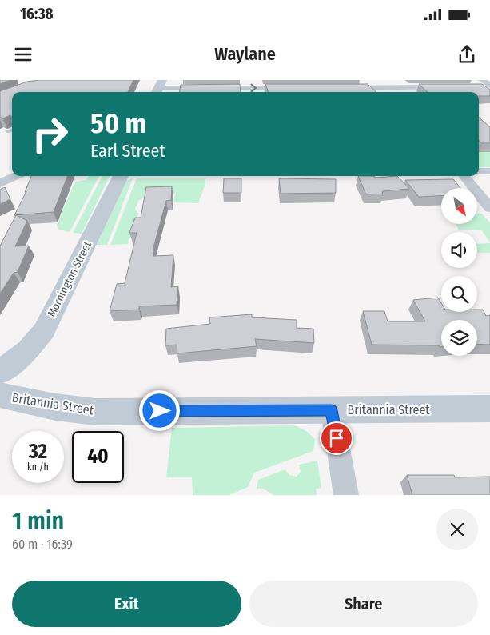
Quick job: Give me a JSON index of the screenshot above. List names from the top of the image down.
{
  "streets": {
    "street": ["Mornington Street", "Britannia Street"]
  },
  "north": "bottom right",
  "page": {
    "status": "16:38",
    "header": "Waylane",
    "turn": ["50 m", "Earl Street"],
    "speed": "32 km/h",
    "limit": "40",
    "heading": ["1 min", "60 m · 16:39"],
    "buttons": ["Exit", "Share"]
  }
}
